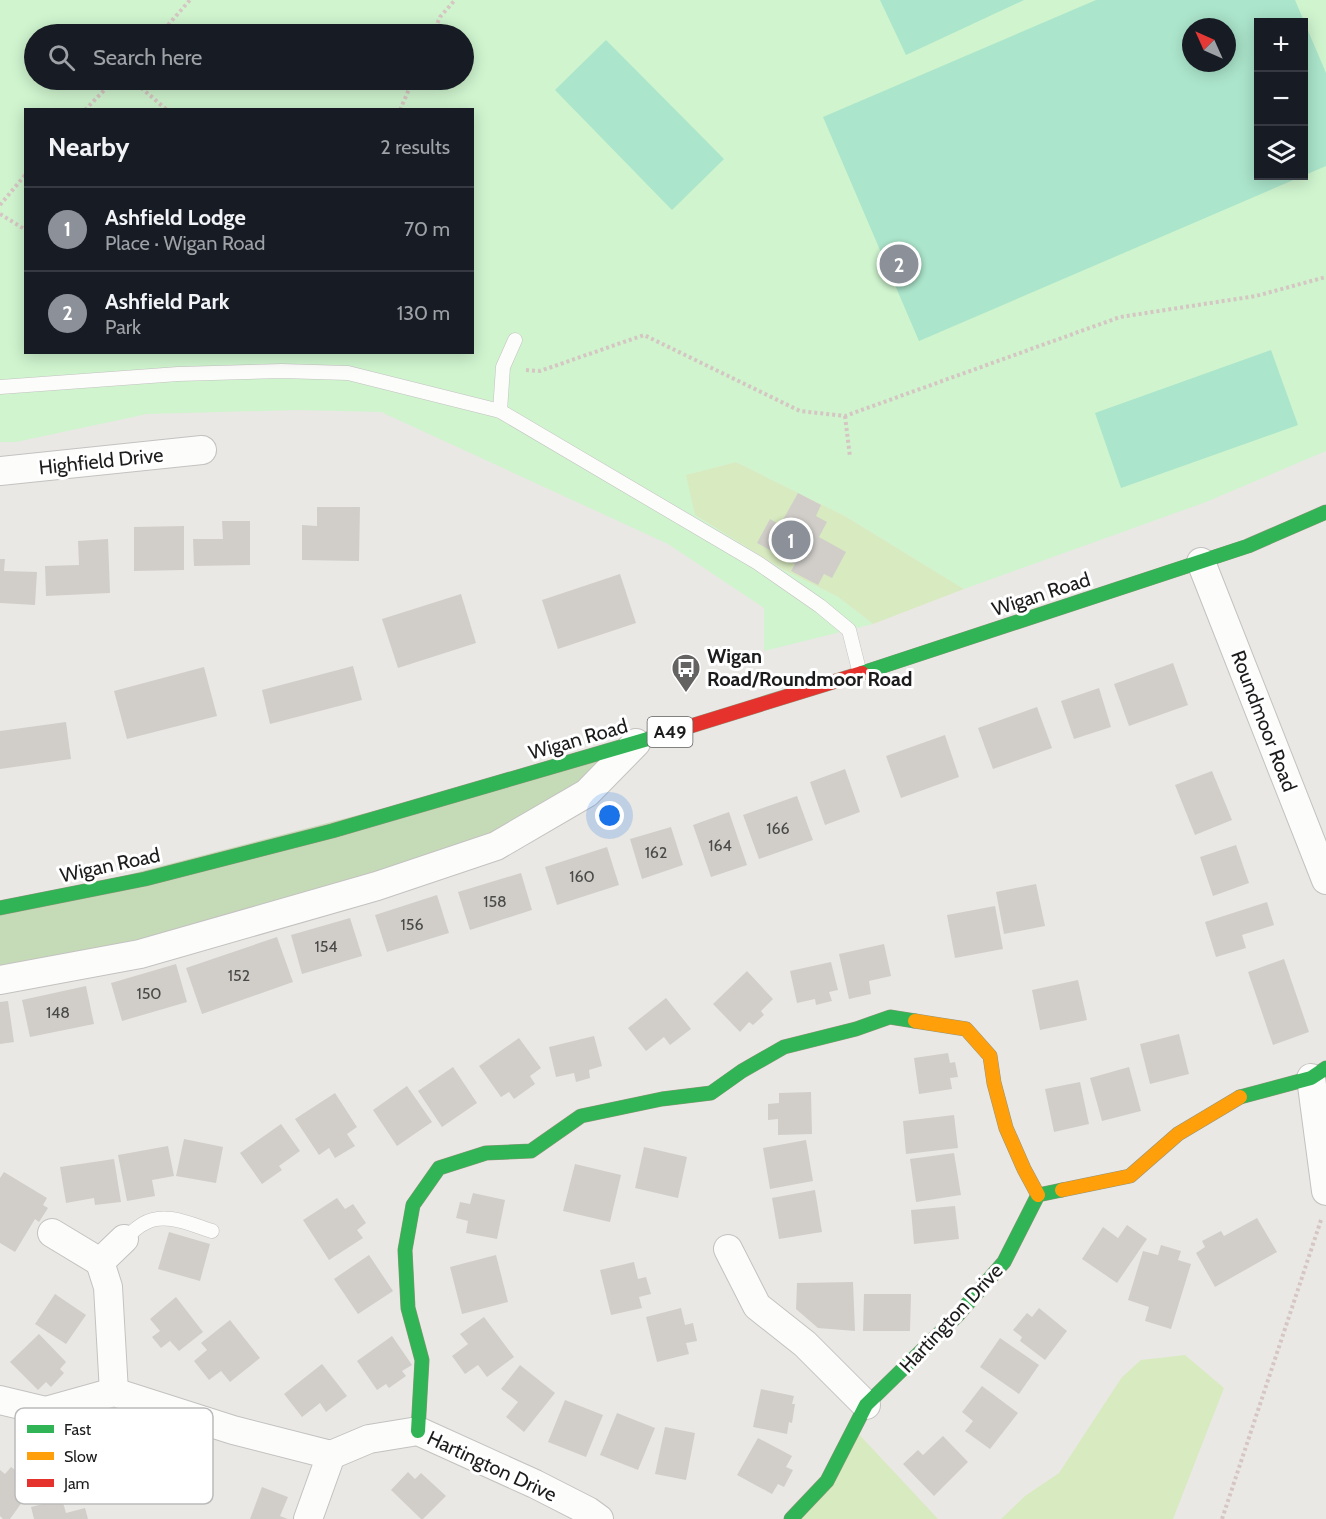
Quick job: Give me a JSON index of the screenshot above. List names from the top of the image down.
{
  "streets": {
    "main road": ["Wigan Road", "A49", "Hartington Drive"],
    "street": ["Highfield Drive", "Roundmoor Road"]
  },
  "crossings": [
    ["Wigan Road", "Roundmoor Road"]
  ],
  "places": {
    "bus stop": ["Wigan Road/Roundmoor Road"]
  },
  "house_numbers": [
    "166",
    "164",
    "162",
    "160",
    "158",
    "156",
    "154",
    "152",
    "150",
    "148"
  ],
  "legend": ["Fast", "Slow", "Jam"],
  "north": "top left",
  "page": {
    "map_buttons": ["+", "−"],
    "search": "Search here",
    "heading": ["Nearby", "2 results"],
    "list": [
      {
        "mark": "1",
        "name": "Ashfield Lodge",
        "note": "Place · Wigan Road",
        "value": "70 m"
      },
      {
        "mark": "2",
        "name": "Ashfield Park",
        "note": "Park",
        "value": "130 m"
      }
    ],
    "pins": ["2", "1"]
  }
}
